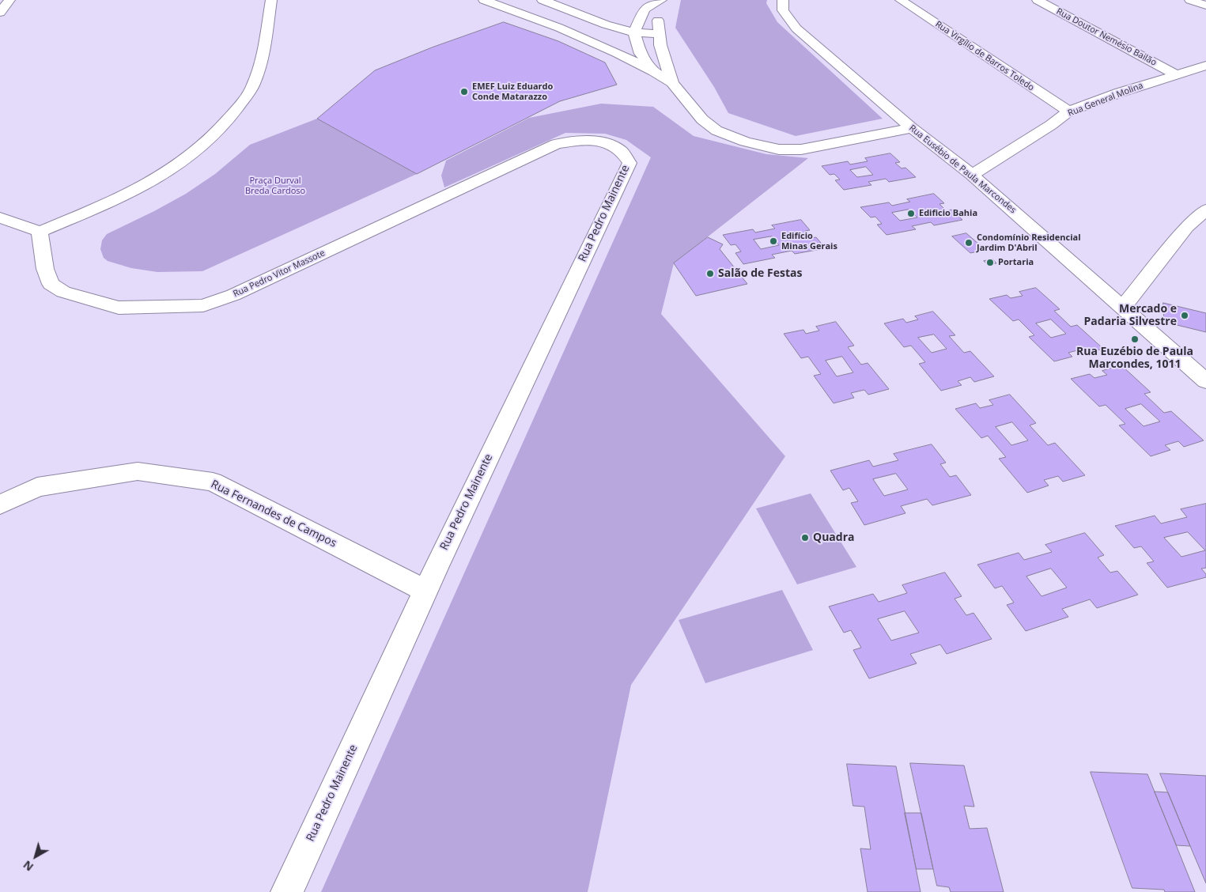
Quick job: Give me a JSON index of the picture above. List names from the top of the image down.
{
  "streets": {
    "street": [
      "Rua Doutor Nemésio Bailão",
      "Rua Virgílio de Barros Toledo",
      "Rua General Molina",
      "Rua Eusébio de Paula Marcondes",
      "Rua Pedro Mainente",
      "Rua Pedro Vitor Massote",
      "Rua Fernandes de Campos"
    ]
  },
  "crossings": [
    ["Rua Doutor Nemésio Bailão", "Rua General Molina"],
    ["Rua Virgílio de Barros Toledo", "Rua General Molina"],
    ["Rua General Molina", "Rua Eusébio de Paula Marcondes"],
    ["Rua Pedro Mainente", "Rua Pedro Vitor Massote"],
    ["Rua Pedro Mainente", "Rua Fernandes de Campos"]
  ],
  "parks": ["Praça Durval Breda Cardoso"],
  "places": [
    "EMEF Luiz Eduardo Conde Matarazzo",
    "Edificio Bahia",
    "Edifício Minas Gerais",
    "Condomínio Residencial Jardim D'Abril",
    "Portaria",
    "Salão de Festas",
    "Mercado e Padaria Silvestre",
    "Rua Euzébio de Paula Marcondes, 1011",
    "Quadra"
  ],
  "north": "bottom left"
}
